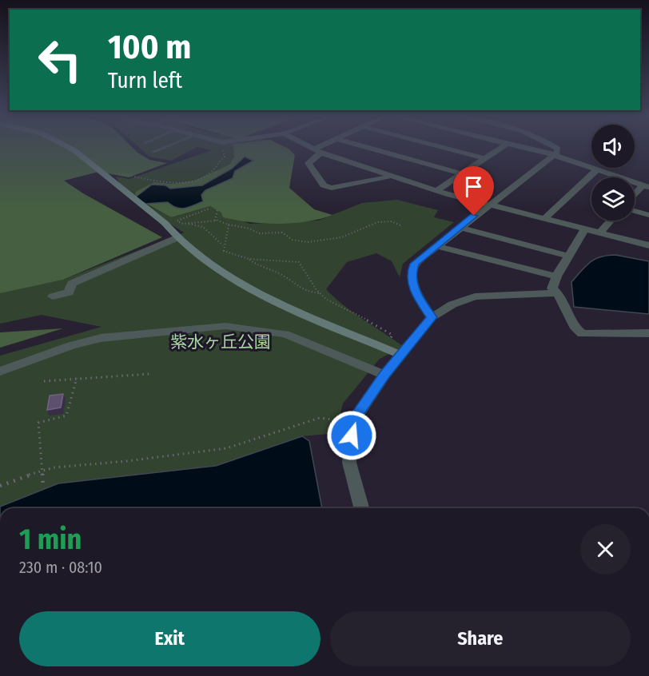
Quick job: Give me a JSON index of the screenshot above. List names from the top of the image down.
{
  "parks": ["紫水ヶ丘公園"],
  "page": {
    "turn": ["100 m", "Turn left"],
    "heading": ["1 min", "230 m · 08:10"],
    "buttons": ["Exit", "Share"]
  }
}
